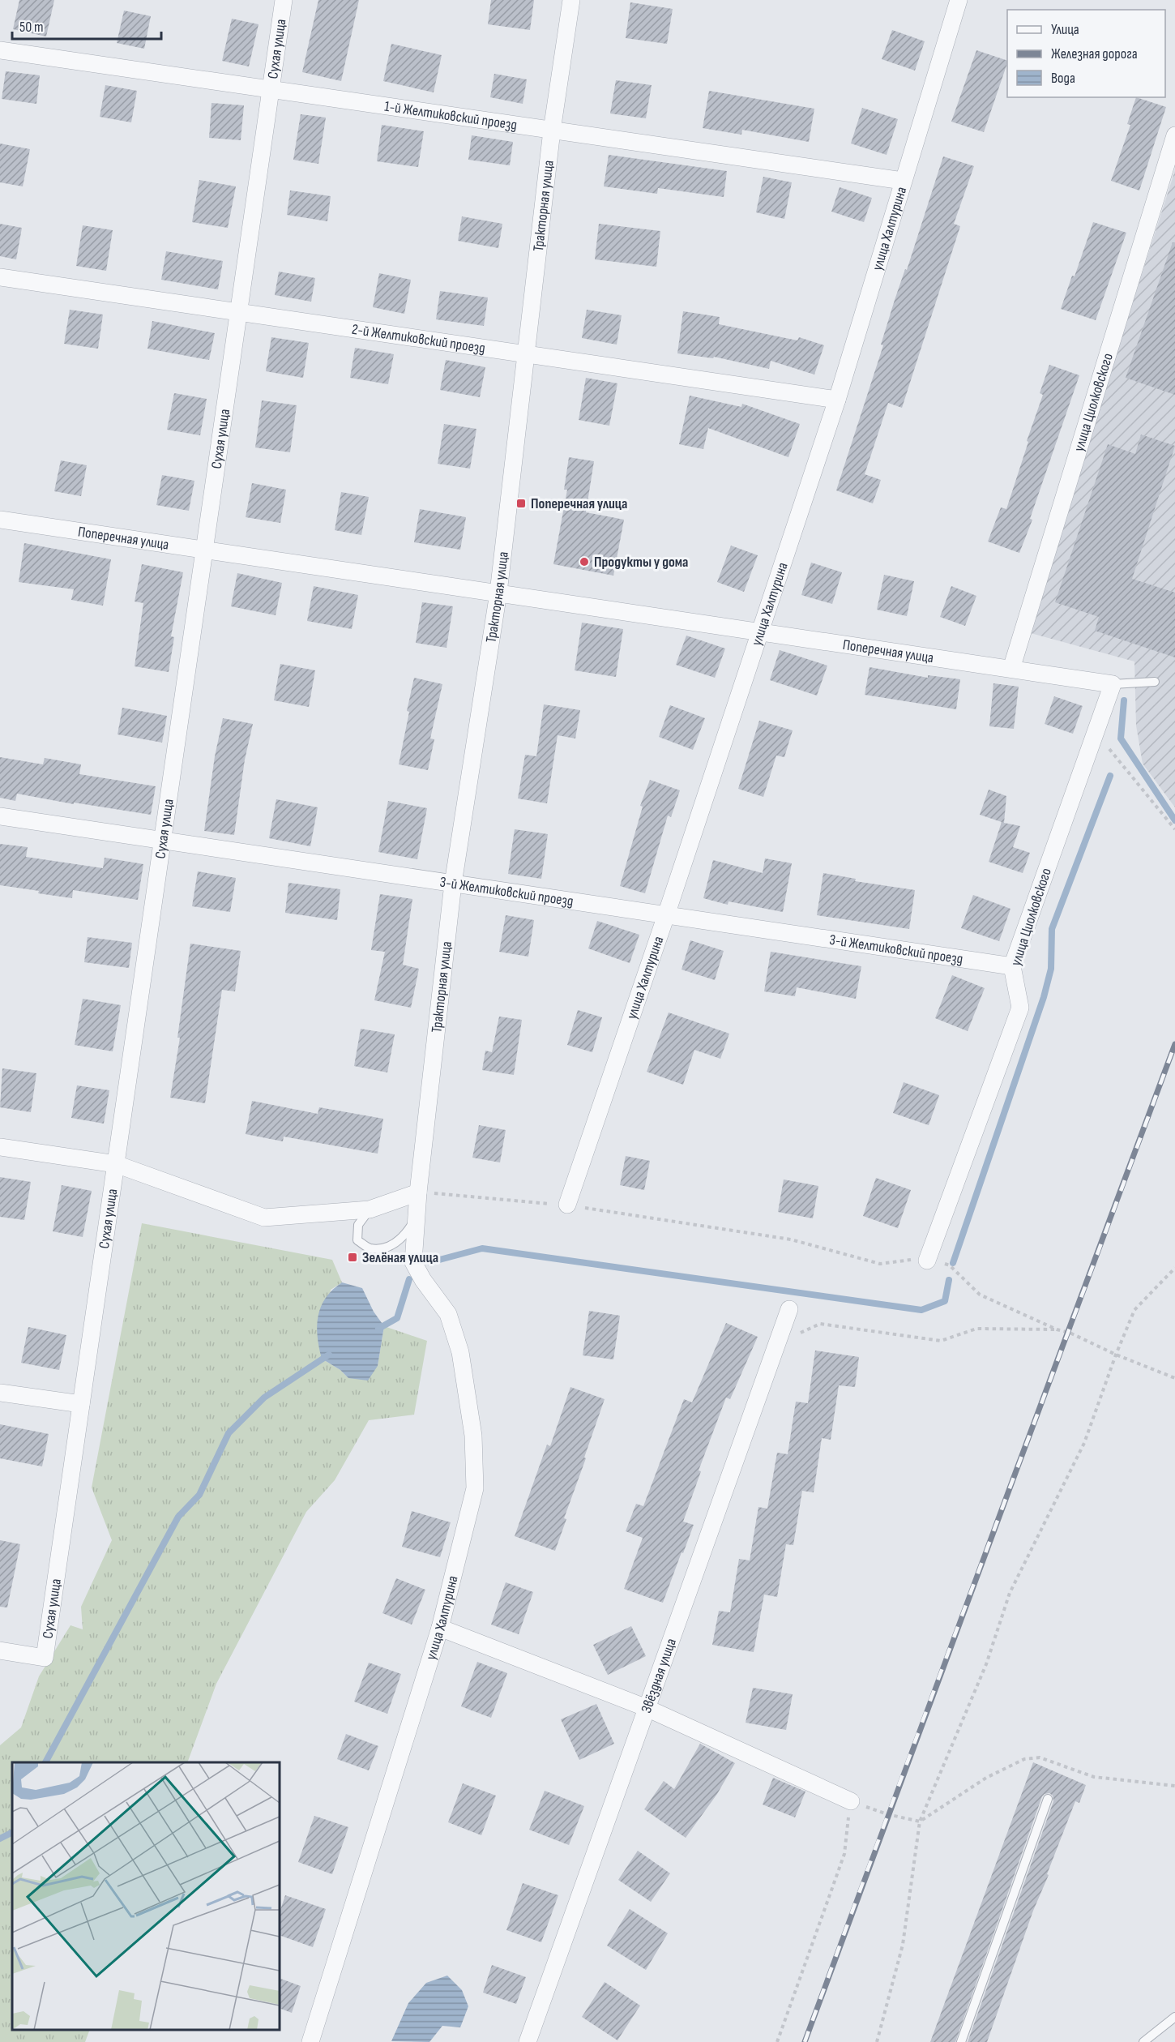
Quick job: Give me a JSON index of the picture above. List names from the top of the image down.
{
  "streets": {
    "street": [
      "Сухая улица",
      "1-й Желтиковский проезд",
      "Тракторная улица",
      "улица Халтурина",
      "2-й Желтиковский проезд",
      "улица Циолковского",
      "Поперечная улица",
      "3-й Желтиковский проезд",
      "Звёздная улица"
    ]
  },
  "crossings": [
    ["Сухая улица", "1-й Желтиковский проезд"],
    ["Сухая улица", "2-й Желтиковский проезд"],
    ["Сухая улица", "Поперечная улица"],
    ["Сухая улица", "3-й Желтиковский проезд"],
    ["1-й Желтиковский проезд", "Тракторная улица"],
    ["1-й Желтиковский проезд", "улица Халтурина"],
    ["Тракторная улица", "улица Халтурина"],
    ["Тракторная улица", "2-й Желтиковский проезд"],
    ["Тракторная улица", "Поперечная улица"],
    ["Тракторная улица", "3-й Желтиковский проезд"],
    ["улица Халтурина", "2-й Желтиковский проезд"],
    ["улица Халтурина", "Поперечная улица"],
    ["улица Халтурина", "3-й Желтиковский проезд"],
    ["улица Циолковского", "Поперечная улица"],
    ["улица Циолковского", "3-й Желтиковский проезд"]
  ],
  "places": {
    "transit": ["Поперечная улица", "Зелёная улица"],
    "other": ["Продукты у дома"]
  },
  "legend": ["Улица", "Железная дорога", "Вода"],
  "scale_bar": "50 m"
}
